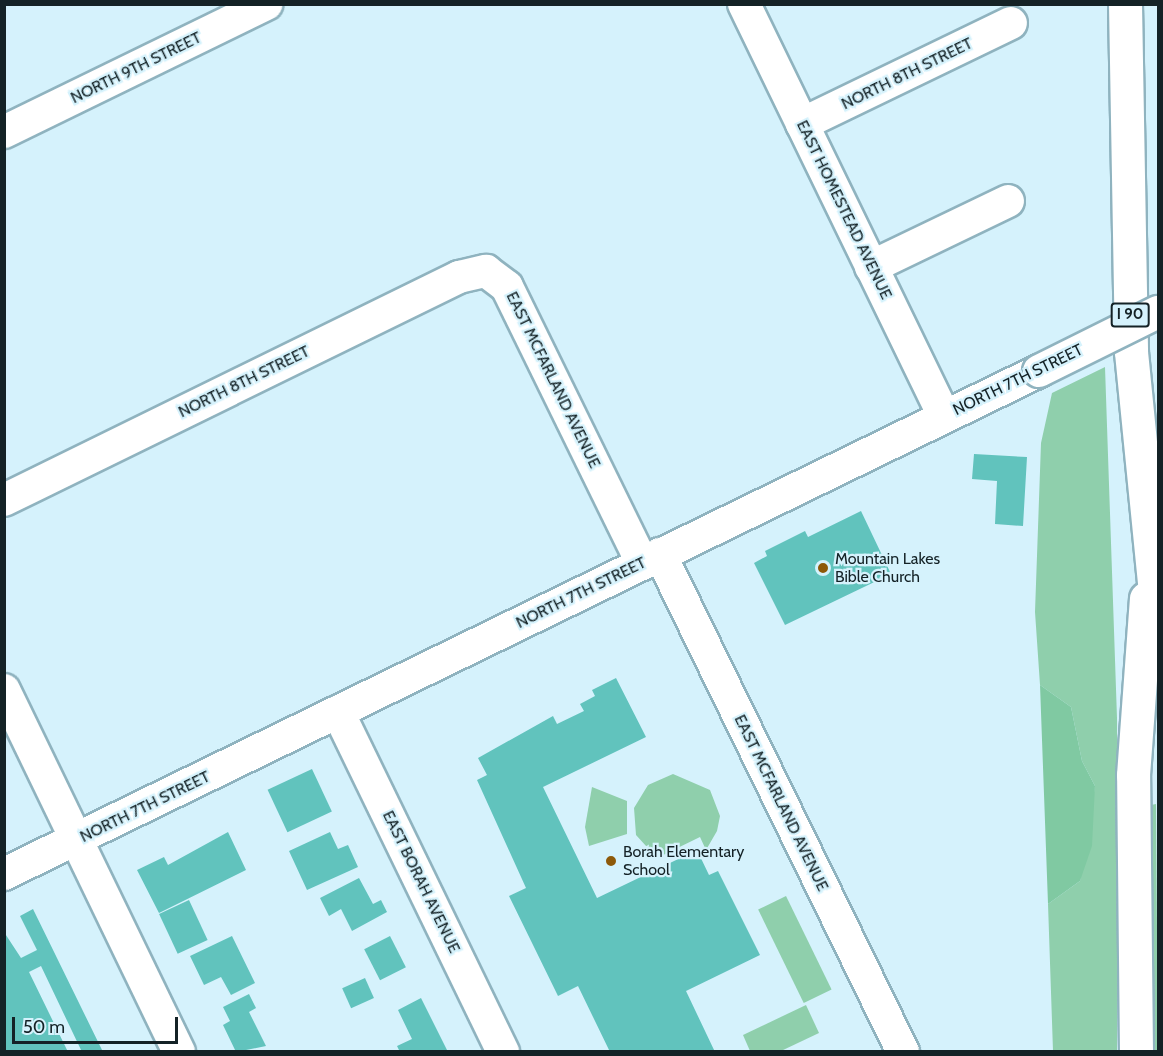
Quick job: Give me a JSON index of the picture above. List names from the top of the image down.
{
  "streets": {
    "highway": ["I 90"],
    "street": [
      "NORTH 9TH STREET",
      "NORTH 8TH STREET",
      "EAST HOMESTEAD AVENUE",
      "EAST MCFARLAND AVENUE",
      "NORTH 7TH STREET",
      "EAST BORAH AVENUE"
    ]
  },
  "crossings": [
    ["NORTH 8TH STREET", "EAST HOMESTEAD AVENUE"],
    ["NORTH 8TH STREET", "EAST MCFARLAND AVENUE"],
    ["EAST HOMESTEAD AVENUE", "NORTH 7TH STREET"],
    ["EAST MCFARLAND AVENUE", "NORTH 7TH STREET"],
    ["NORTH 7TH STREET", "EAST BORAH AVENUE"]
  ],
  "places": ["Mountain Lakes Bible Church", "Borah Elementary School"],
  "scale_bar": "50 m"
}
